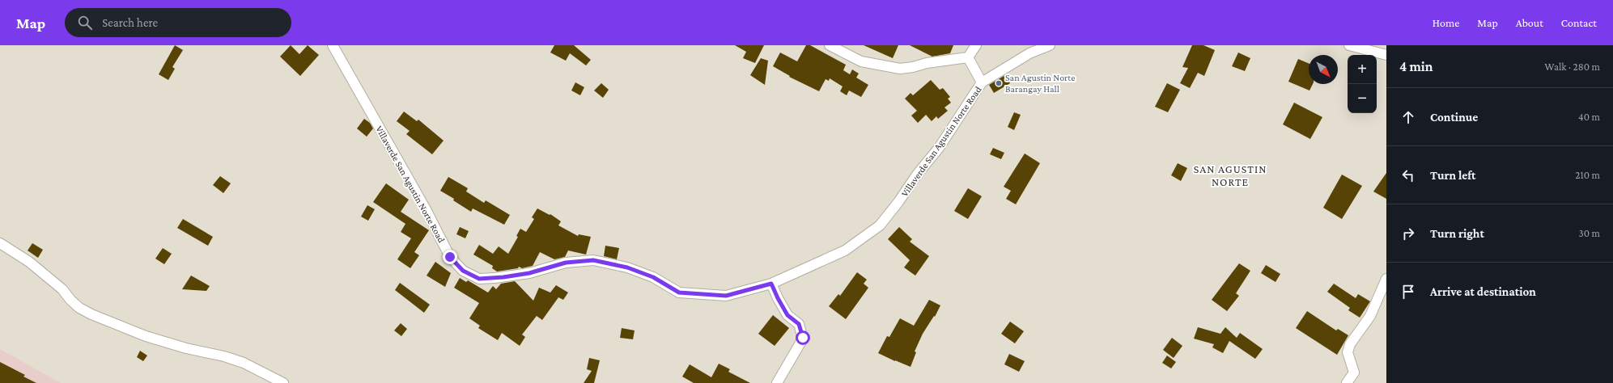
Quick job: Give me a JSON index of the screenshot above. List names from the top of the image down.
{
  "streets": {
    "street": ["Villaverde San Agustin Norte Road"]
  },
  "districts": ["SAN AGUSTIN NORTE"],
  "places": ["San Agustin Norte Barangay Hall"],
  "north": "bottom right",
  "page": {
    "header": "Map",
    "search": "Search here",
    "nav": [
      "Home",
      "Map",
      "About",
      "Contact"
    ],
    "heading": ["4 min", "Walk · 280 m"],
    "map_buttons": ["+", "−"],
    "list": [
      ["Continue", "40 m"],
      ["Turn left", "210 m"],
      ["Turn right", "30 m"],
      "Arrive at destination"
    ]
  }
}
